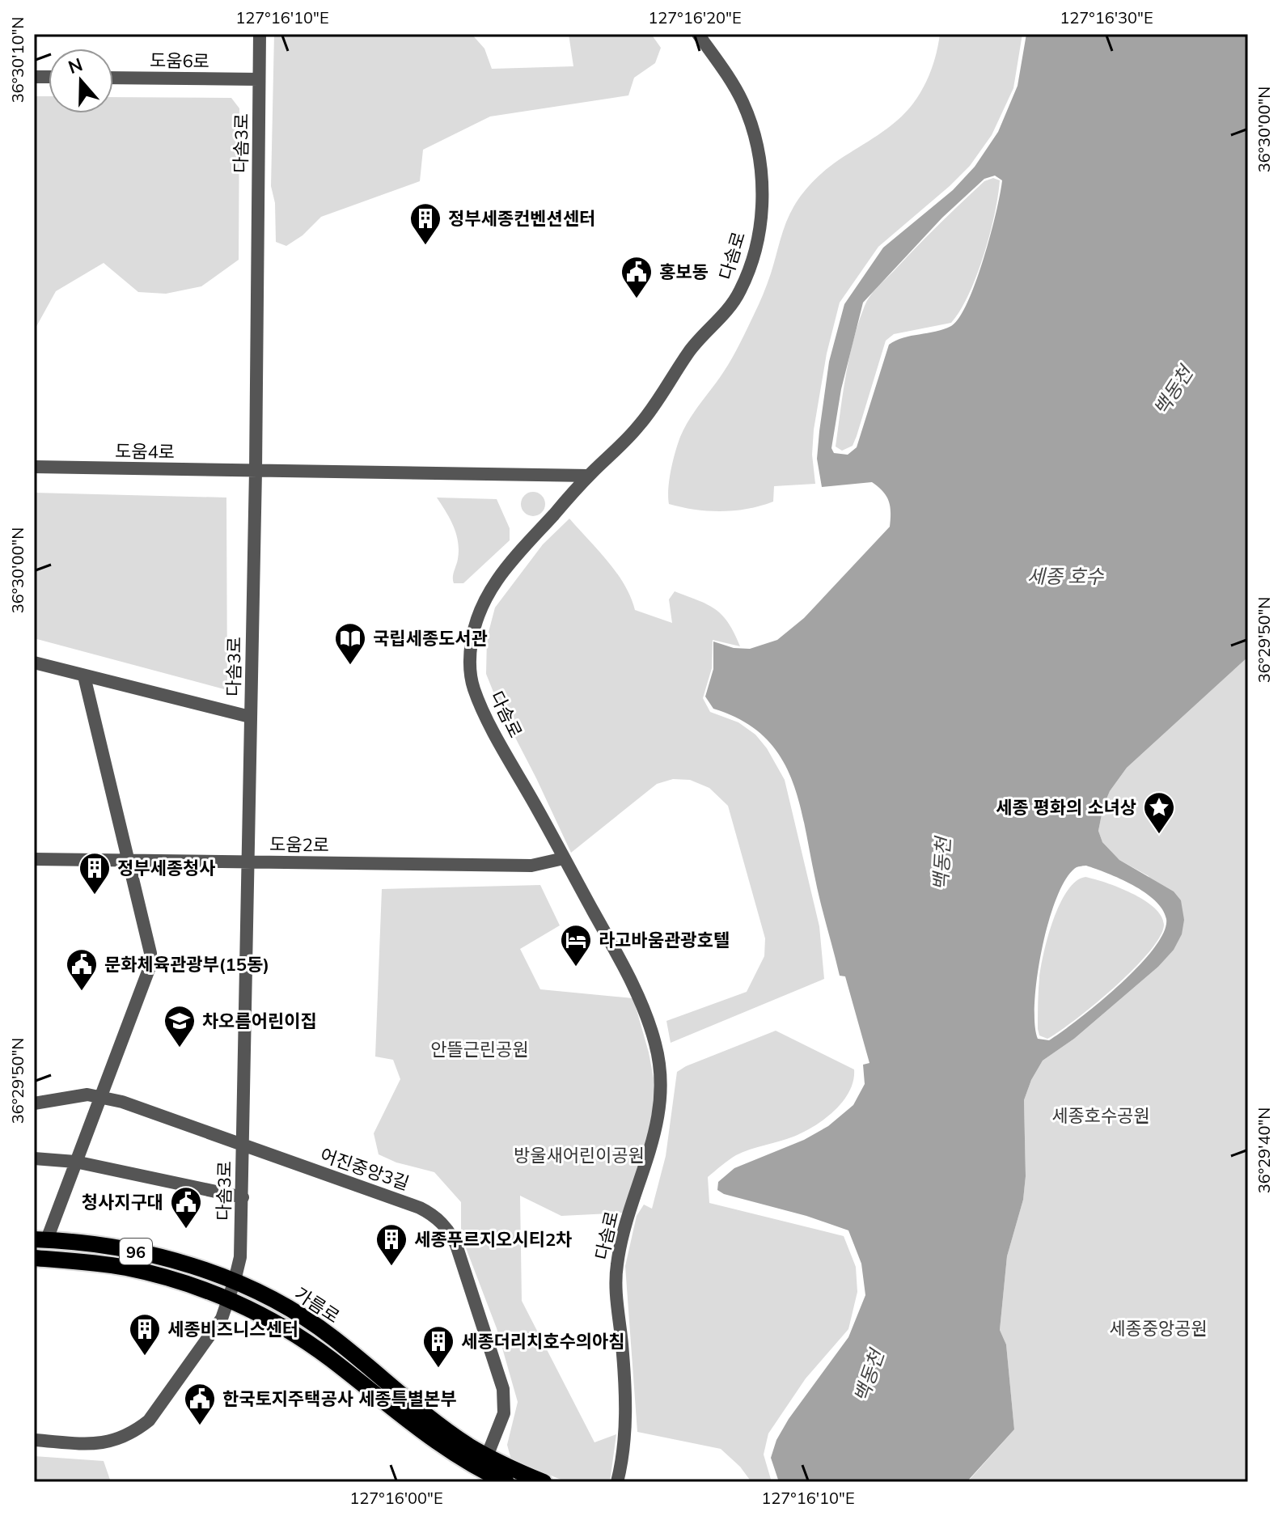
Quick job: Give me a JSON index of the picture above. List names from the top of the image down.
{
  "streets": {
    "main road": ["96", "가름로"],
    "street": [
      "도움6로",
      "다솜3로",
      "다솜로",
      "도움4로",
      "도움2로",
      "어진중앙3길"
    ]
  },
  "crossings": [
    ["도움6로", "다솜3로"],
    ["다솜3로", "도움4로"],
    ["다솜3로", "도움2로"],
    ["다솜3로", "어진중앙3길"],
    ["다솜3로", "가름로"],
    ["다솜로", "도움4로"],
    ["다솜로", "도움2로"],
    ["어진중앙3길", "가름로"]
  ],
  "water": ["백동천", "세종 호수"],
  "parks": [
    "안뜰근린공원",
    "세종호수공원",
    "방울새어린이공원",
    "세종중앙공원"
  ],
  "places": {
    "building": [
      "정부세종컨벤션센터",
      "정부세종청사",
      "세종푸르지오시티2차",
      "세종비즈니스센터",
      "세종더리치호수의아침"
    ],
    "public building": [
      "홍보동",
      "문화체육관광부(15동)",
      "청사지구대",
      "한국토지주택공사 세종특별본부"
    ],
    "library": ["국립세종도서관"],
    "place": ["세종 평화의 소녀상"],
    "hotel": ["라고바움관광호텔"],
    "school or university": ["차오름어린이집"]
  },
  "north": "top",
  "coordinates": [
    "127°16'10\"E",
    "127°16'20\"E",
    "127°16'30\"E",
    "36°30'10\"N",
    "36°30'00\"N",
    "36°29'50\"N",
    "36°29'40\"N",
    "127°16'00\"E"
  ]
}
